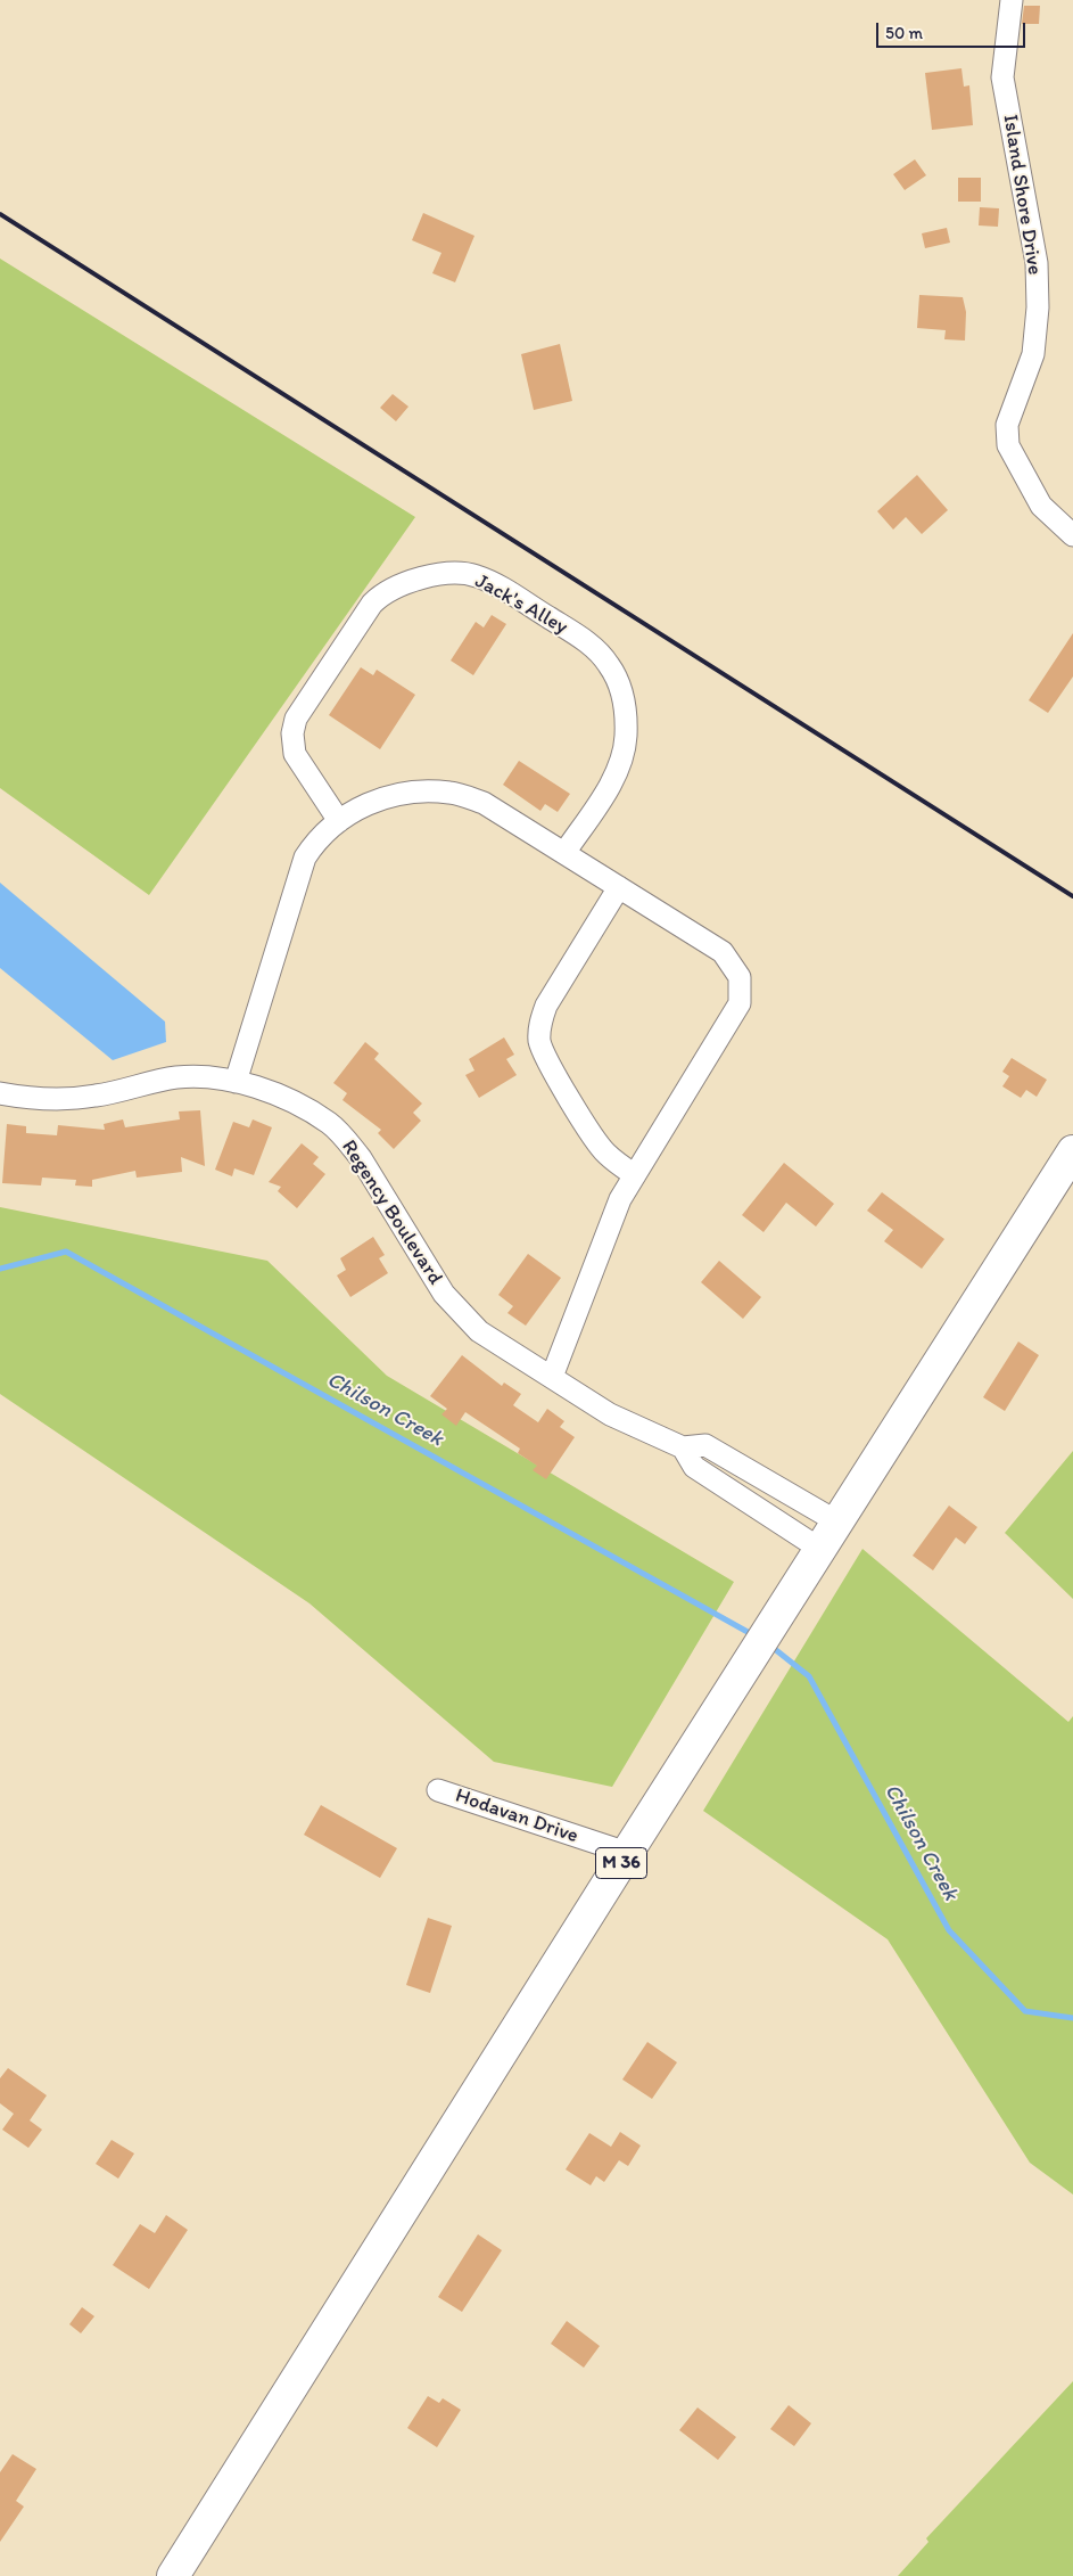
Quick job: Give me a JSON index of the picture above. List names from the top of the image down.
{
  "streets": {
    "main road": ["M 36"],
    "street": [
      "Island Shore Drive",
      "Jack's Alley",
      "Regency Boulevard",
      "Hodavan Drive"
    ]
  },
  "crossings": [
    ["Regency Boulevard", "M 36"],
    ["Hodavan Drive", "M 36"]
  ],
  "water": ["Chilson Creek"],
  "scale_bar": "50 m"
}
